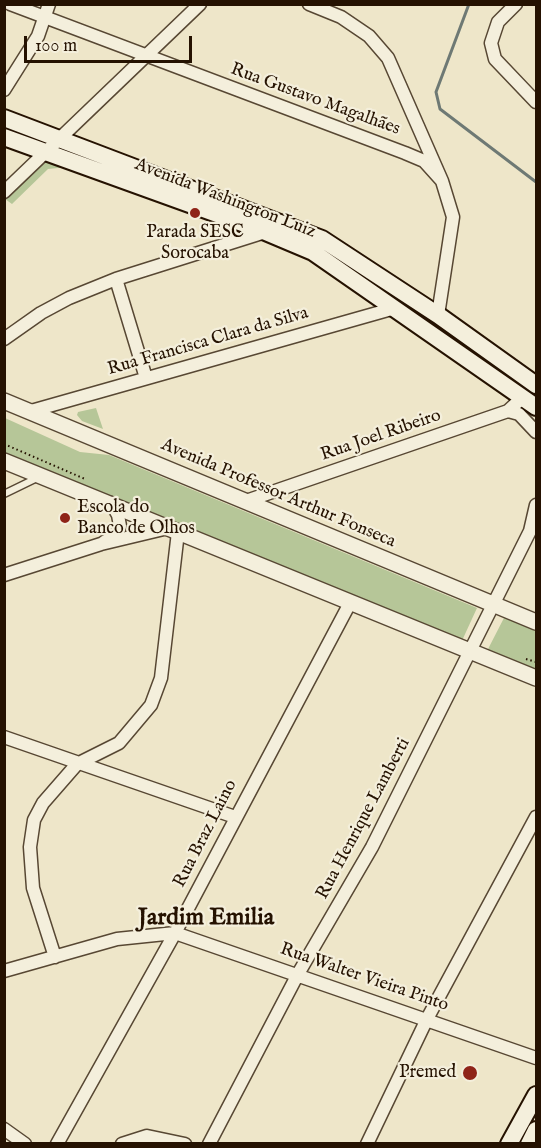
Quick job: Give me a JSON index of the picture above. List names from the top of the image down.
{
  "streets": {
    "main road": ["Avenida Washington Luiz"],
    "street": [
      "Rua Gustavo Magalhães",
      "Rua Francisca Clara da Silva",
      "Rua Joel Ribeiro",
      "Avenida Professor Arthur Fonseca",
      "Rua Henrique Lamberti",
      "Rua Braz Laino",
      "Rua Walter Vieira Pinto"
    ]
  },
  "crossings": [
    ["Avenida Washington Luiz", "Rua Francisca Clara da Silva"],
    ["Avenida Washington Luiz", "Rua Joel Ribeiro"],
    ["Rua Francisca Clara da Silva", "Avenida Professor Arthur Fonseca"],
    ["Rua Joel Ribeiro", "Avenida Professor Arthur Fonseca"],
    ["Avenida Professor Arthur Fonseca", "Rua Henrique Lamberti"],
    ["Rua Henrique Lamberti", "Rua Walter Vieira Pinto"],
    ["Rua Braz Laino", "Rua Walter Vieira Pinto"]
  ],
  "districts": ["Jardim Emilia"],
  "places": ["Parada SESC Sorocaba", "Escola do Banco de Olhos", "Premed"],
  "scale_bar": "100 m"
}
